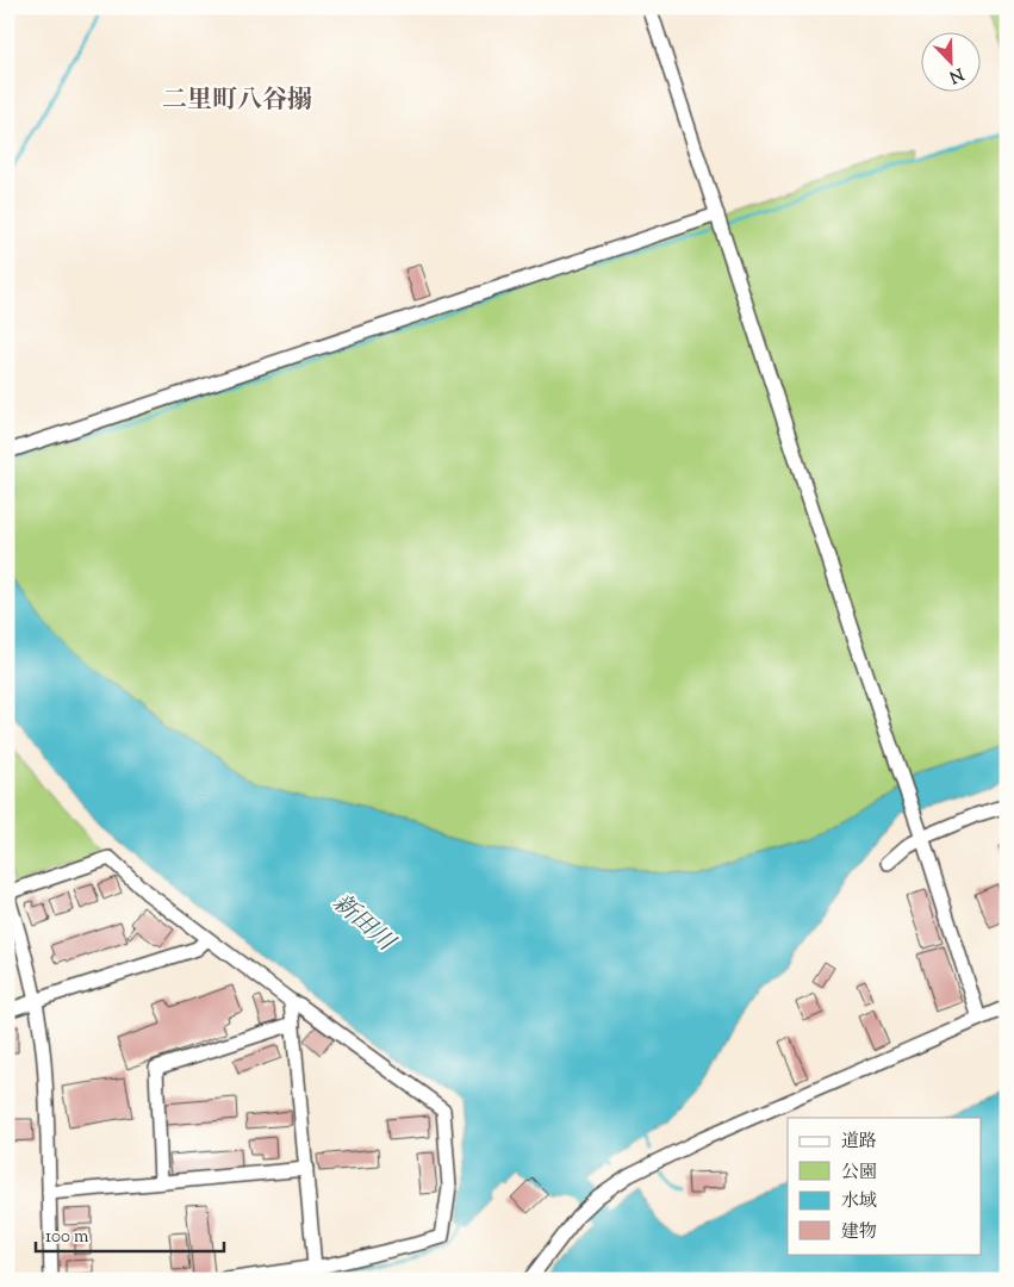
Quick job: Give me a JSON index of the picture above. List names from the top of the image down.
{
  "districts": ["二里町八谷搦"],
  "water": ["新田川"],
  "legend": [
    "道路",
    "公園",
    "水域",
    "建物"
  ],
  "scale_bar": "100 m",
  "north": "bottom right"
}
